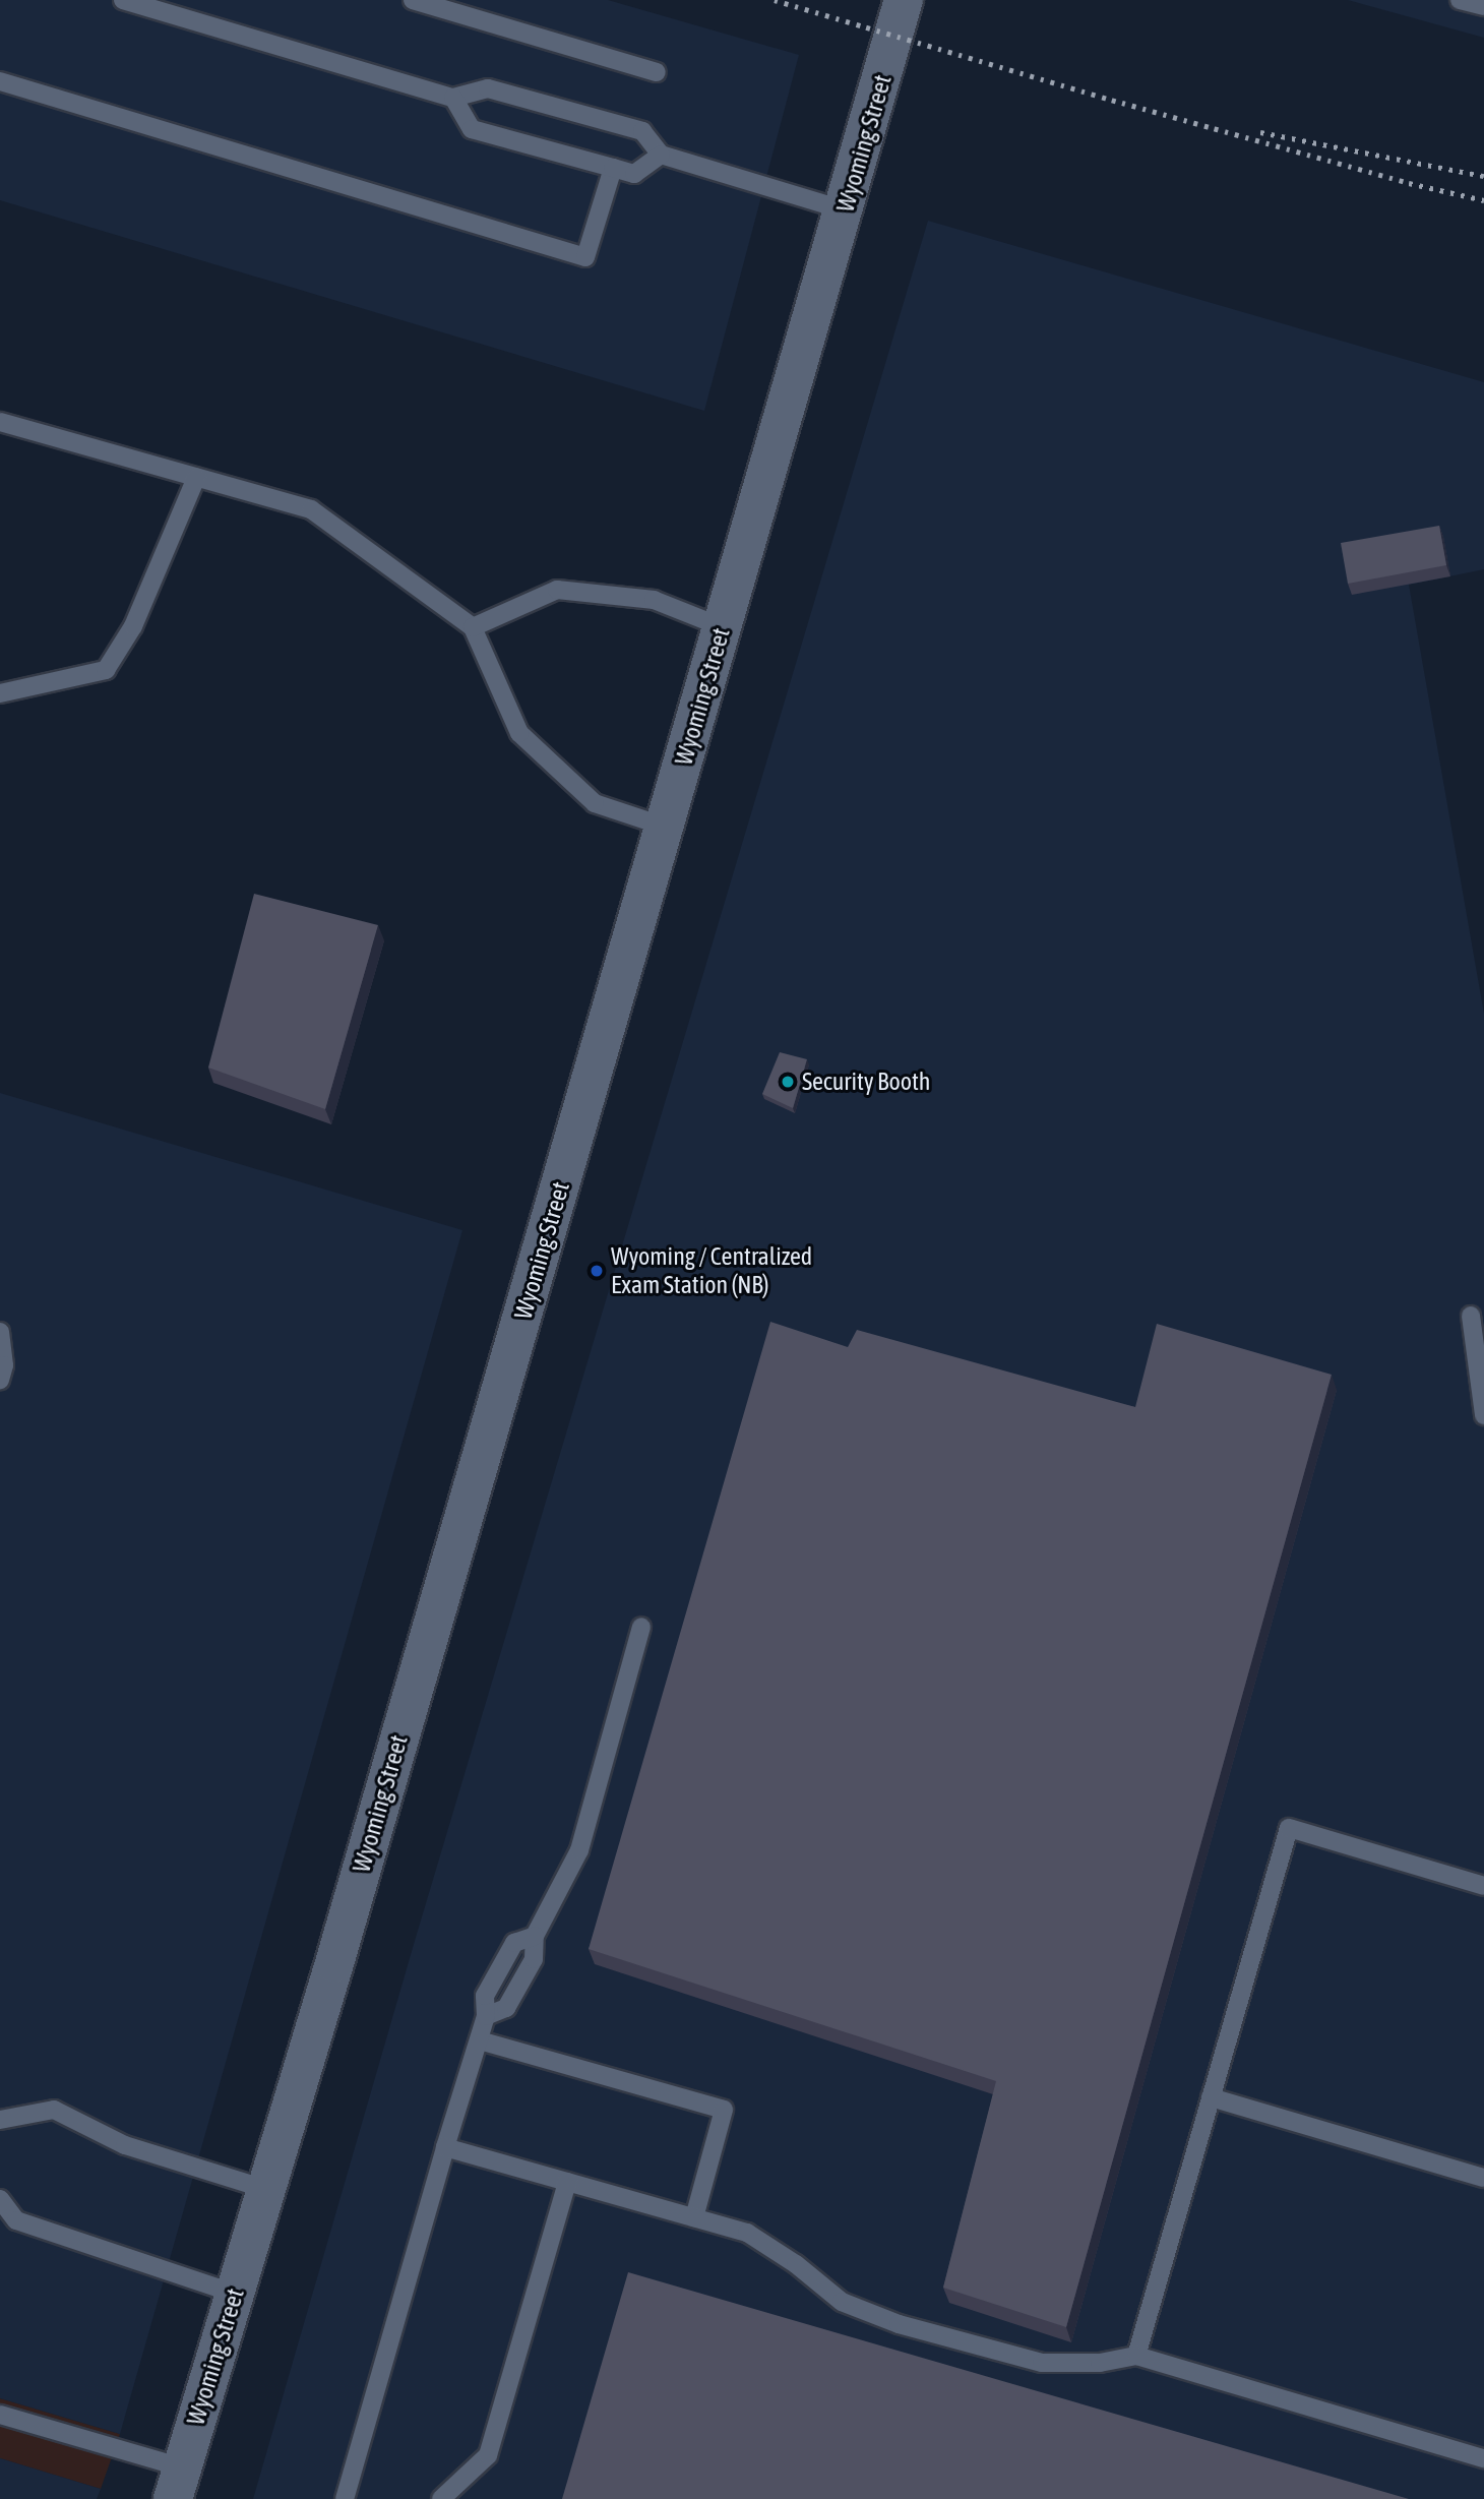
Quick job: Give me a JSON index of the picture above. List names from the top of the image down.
{
  "streets": {
    "street": ["Wyoming Street"]
  },
  "places": ["Security Booth", "Wyoming / Centralized Exam Station (NB)"]
}
